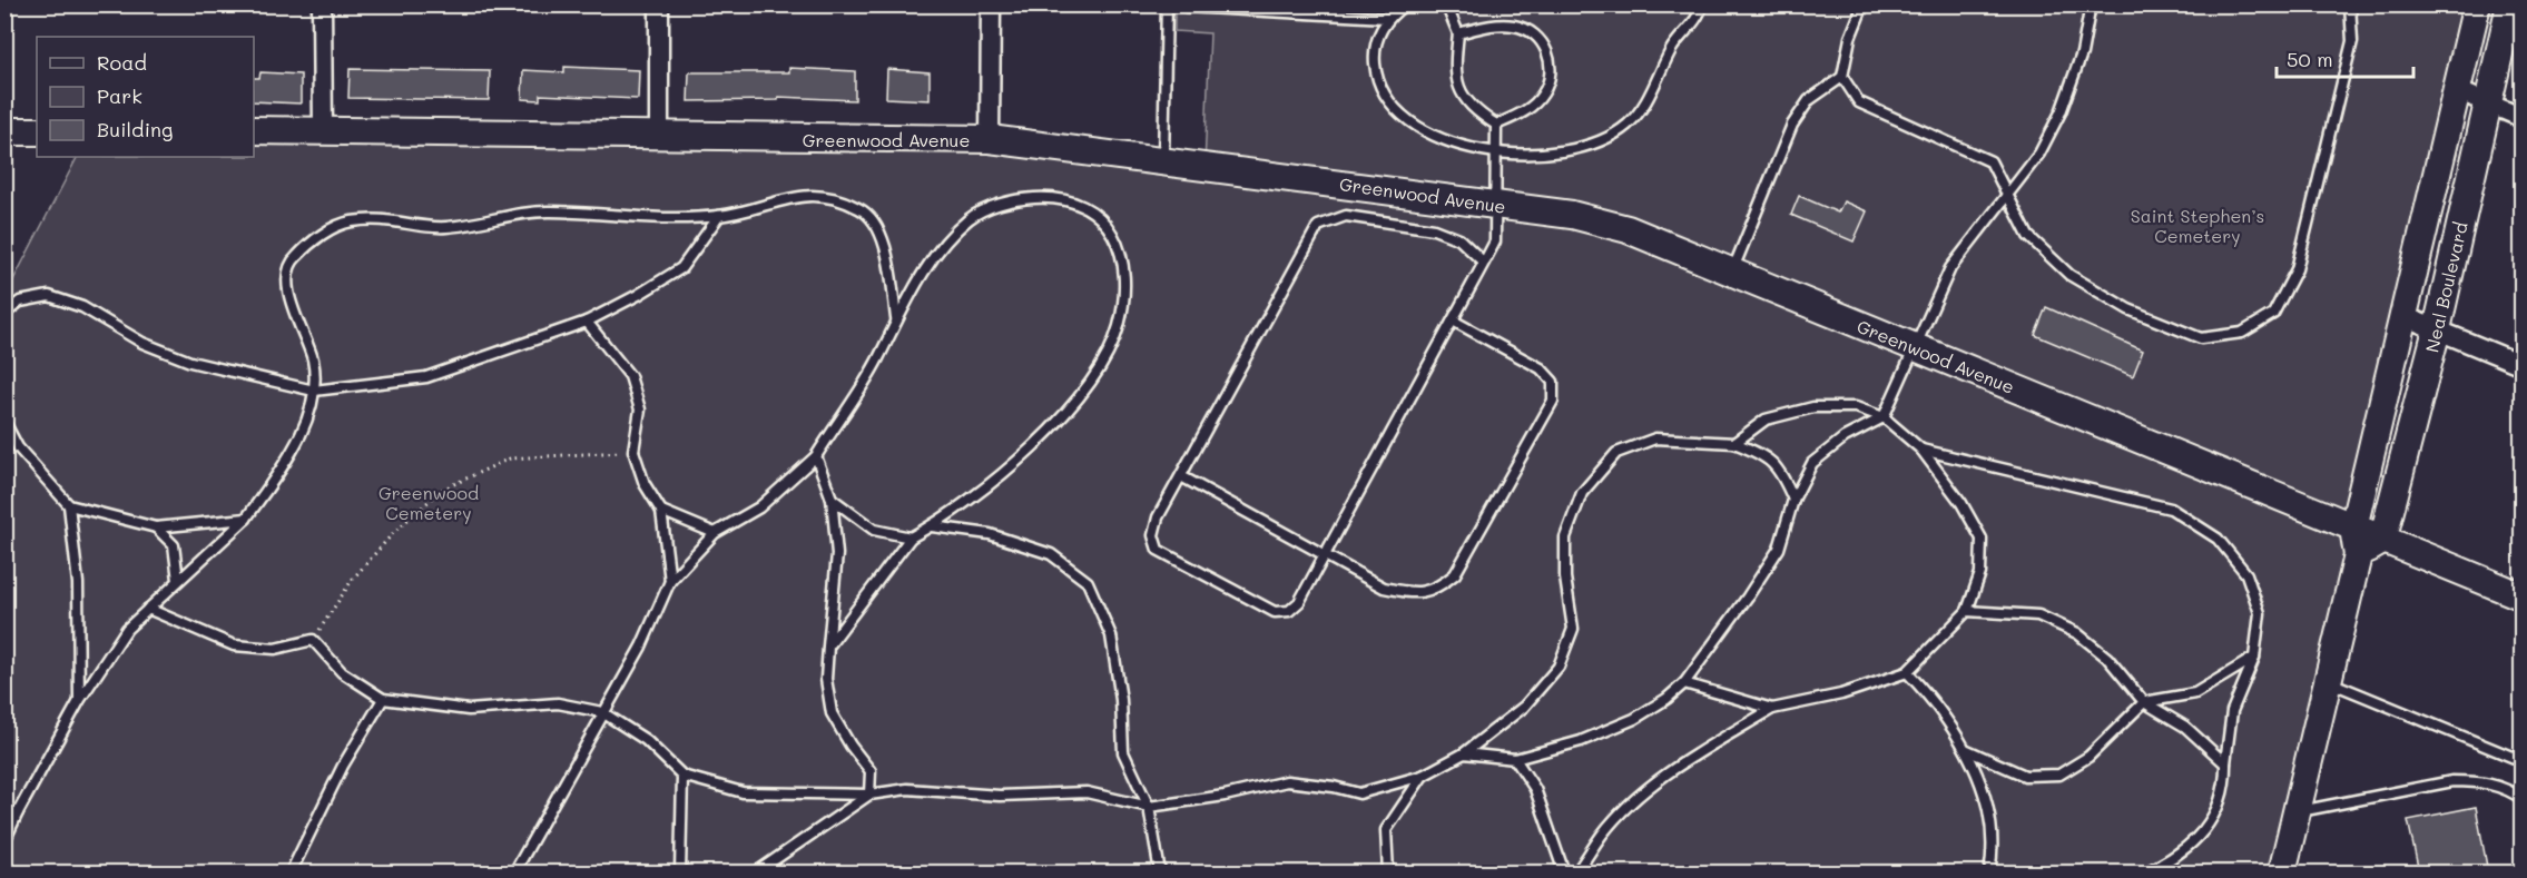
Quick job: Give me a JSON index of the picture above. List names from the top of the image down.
{
  "streets": {
    "street": ["Greenwood Avenue", "Neal Boulevard"]
  },
  "crossings": [
    ["Greenwood Avenue", "Neal Boulevard"]
  ],
  "parks": ["Saint Stephen’s Cemetery", "Greenwood Cemetery"],
  "legend": ["Road", "Park", "Building"],
  "scale_bar": "50 m"
}
